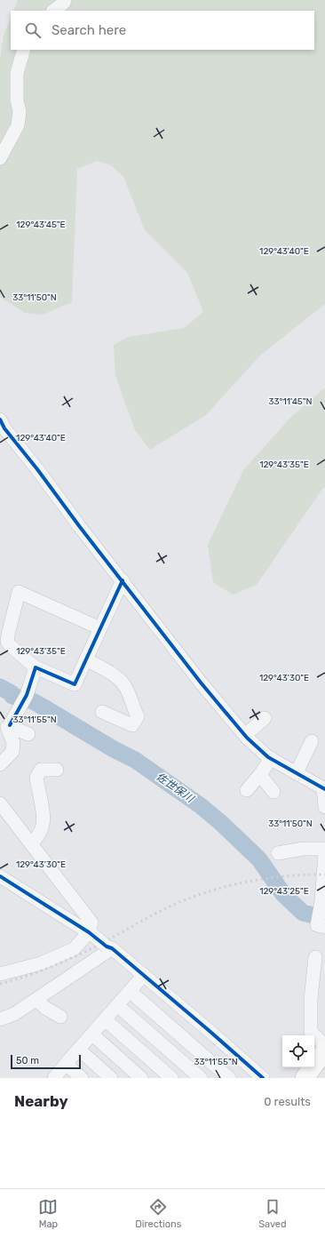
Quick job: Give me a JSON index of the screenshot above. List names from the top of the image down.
{
  "water": ["佐世保川"],
  "scale_bar": "50 m",
  "page": {
    "search": "Search here",
    "scale": "50 m",
    "heading": ["Nearby", "0 results"],
    "nav": ["Map", "Directions", "Saved"]
  },
  "coordinates": [
    "129°43'45\"E",
    "129°43'40\"E",
    "33°11'50\"N",
    "33°11'45\"N",
    "129°43'35\"E",
    "129°43'30\"E",
    "33°11'55\"N",
    "129°43'25\"E"
  ]
}
